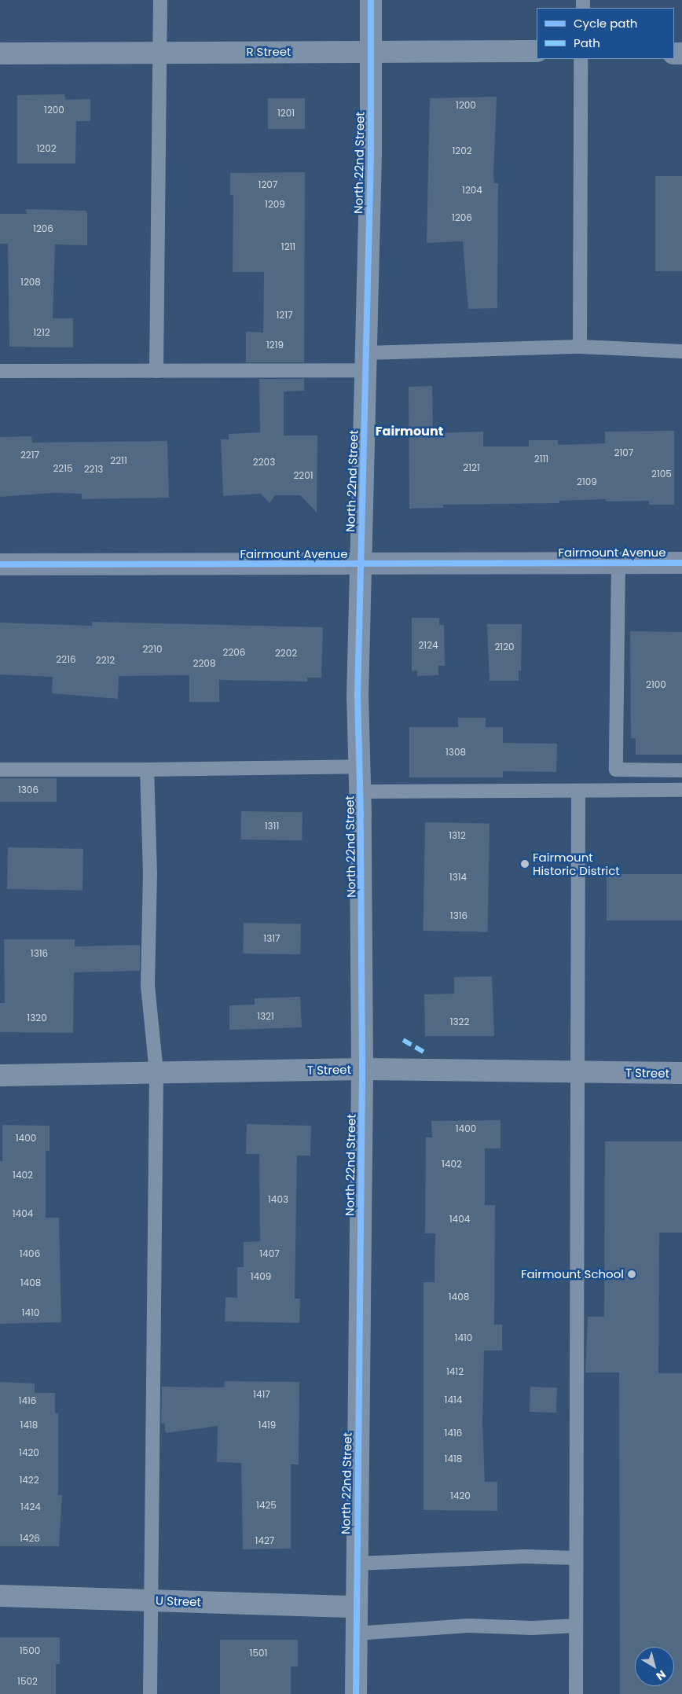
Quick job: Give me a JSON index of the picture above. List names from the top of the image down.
{
  "streets": {
    "main road": ["Fairmount Avenue"],
    "street": [
      "R Street",
      "North 22nd Street",
      "T Street",
      "U Street"
    ]
  },
  "crossings": [
    ["R Street", "North 22nd Street"],
    ["North 22nd Street", "Fairmount Avenue"],
    ["North 22nd Street", "T Street"],
    ["North 22nd Street", "U Street"]
  ],
  "districts": ["Fairmount"],
  "places": ["Fairmount Historic District", "Fairmount School"],
  "house_numbers": [
    "1200",
    "1200",
    "1201",
    "1202",
    "1202",
    "1207",
    "1204",
    "1209",
    "1206",
    "1206",
    "1211",
    "1208",
    "1217",
    "1212",
    "1219",
    "2107",
    "2217",
    "2111",
    "2211",
    "2203",
    "2121",
    "2215",
    "2213",
    "2105",
    "2201",
    "2109",
    "2124",
    "2120",
    "2210",
    "2206",
    "2202",
    "2216",
    "2212",
    "2208",
    "2100",
    "1308",
    "1306",
    "1311",
    "1312",
    "1314",
    "1316",
    "1317",
    "1316",
    "1321",
    "1320",
    "1322",
    "1400",
    "1400",
    "1402",
    "1402",
    "1403",
    "1404",
    "1404",
    "1406",
    "1407",
    "1409",
    "1408",
    "1408",
    "1410",
    "1410",
    "1412",
    "1417",
    "1414",
    "1416",
    "1418",
    "1419",
    "1416",
    "1420",
    "1418",
    "1422",
    "1420",
    "1425",
    "1424",
    "1426",
    "1427",
    "1500",
    "1501",
    "1502"
  ],
  "legend": ["Cycle path", "Path"],
  "north": "bottom right"
}
